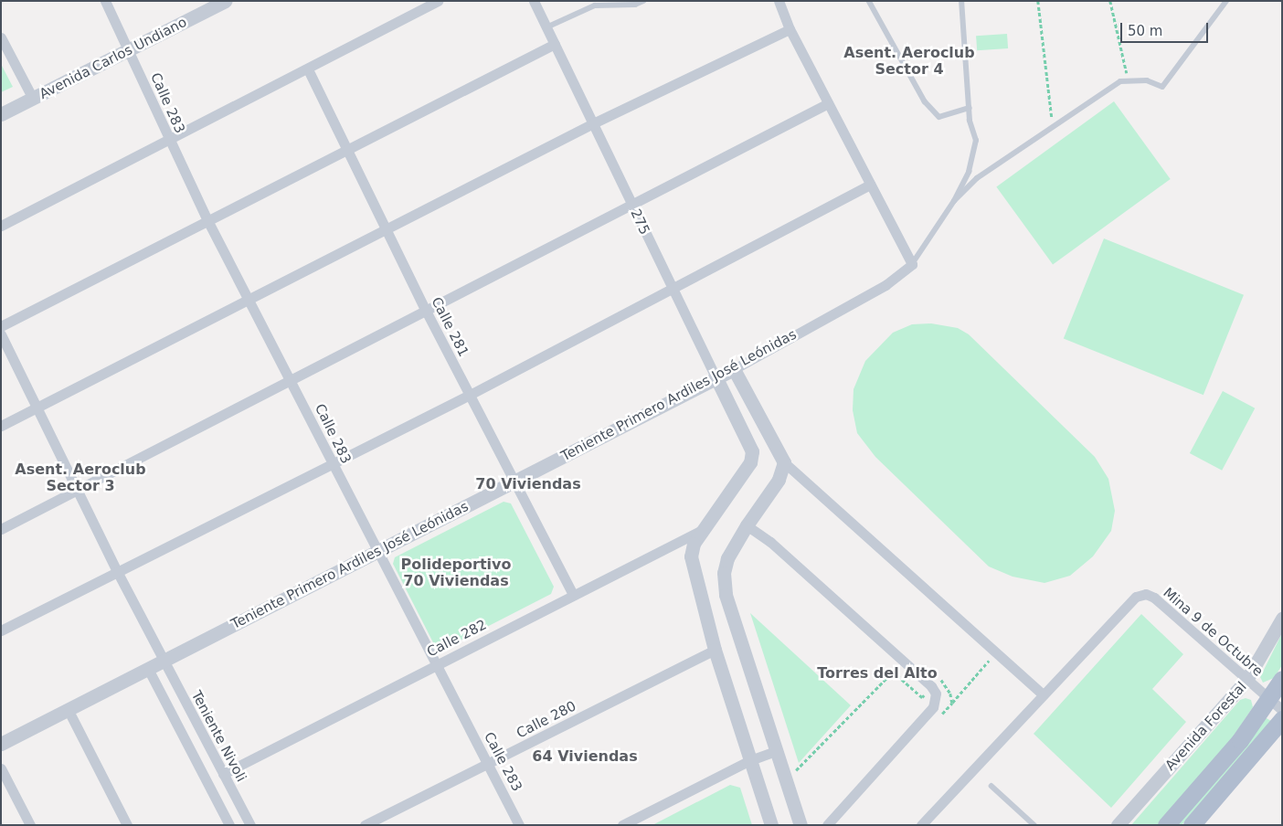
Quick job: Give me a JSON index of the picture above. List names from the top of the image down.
{
  "streets": {
    "main road": ["Avenida Forestal"],
    "street": [
      "Avenida Carlos Undiano",
      "Calle 283",
      "275",
      "Calle 281",
      "Teniente Primero Ardiles José Leónidas",
      "Mina 9 de Octubre",
      "Calle 282",
      "Calle 280",
      "Teniente Nivoli"
    ]
  },
  "crossings": [
    ["Avenida Carlos Undiano", "Calle 283"],
    ["Calle 283", "Teniente Primero Ardiles José Leónidas"],
    ["Calle 283", "Calle 282"],
    ["Calle 283", "Calle 280"],
    ["275", "Teniente Primero Ardiles José Leónidas"],
    ["275", "Calle 282"],
    ["Calle 281", "Teniente Primero Ardiles José Leónidas"],
    ["Calle 281", "Calle 282"],
    ["Teniente Primero Ardiles José Leónidas", "Teniente Nivoli"],
    ["Mina 9 de Octubre", "Avenida Forestal"],
    ["Calle 282", "Teniente Nivoli"]
  ],
  "districts": [
    "Asent. Aeroclub Sector 4",
    "Asent. Aeroclub Sector 3",
    "70 Viviendas",
    "Polideportivo 70 Viviendas",
    "Torres del Alto",
    "64 Viviendas"
  ],
  "scale_bar": "50 m"
}
